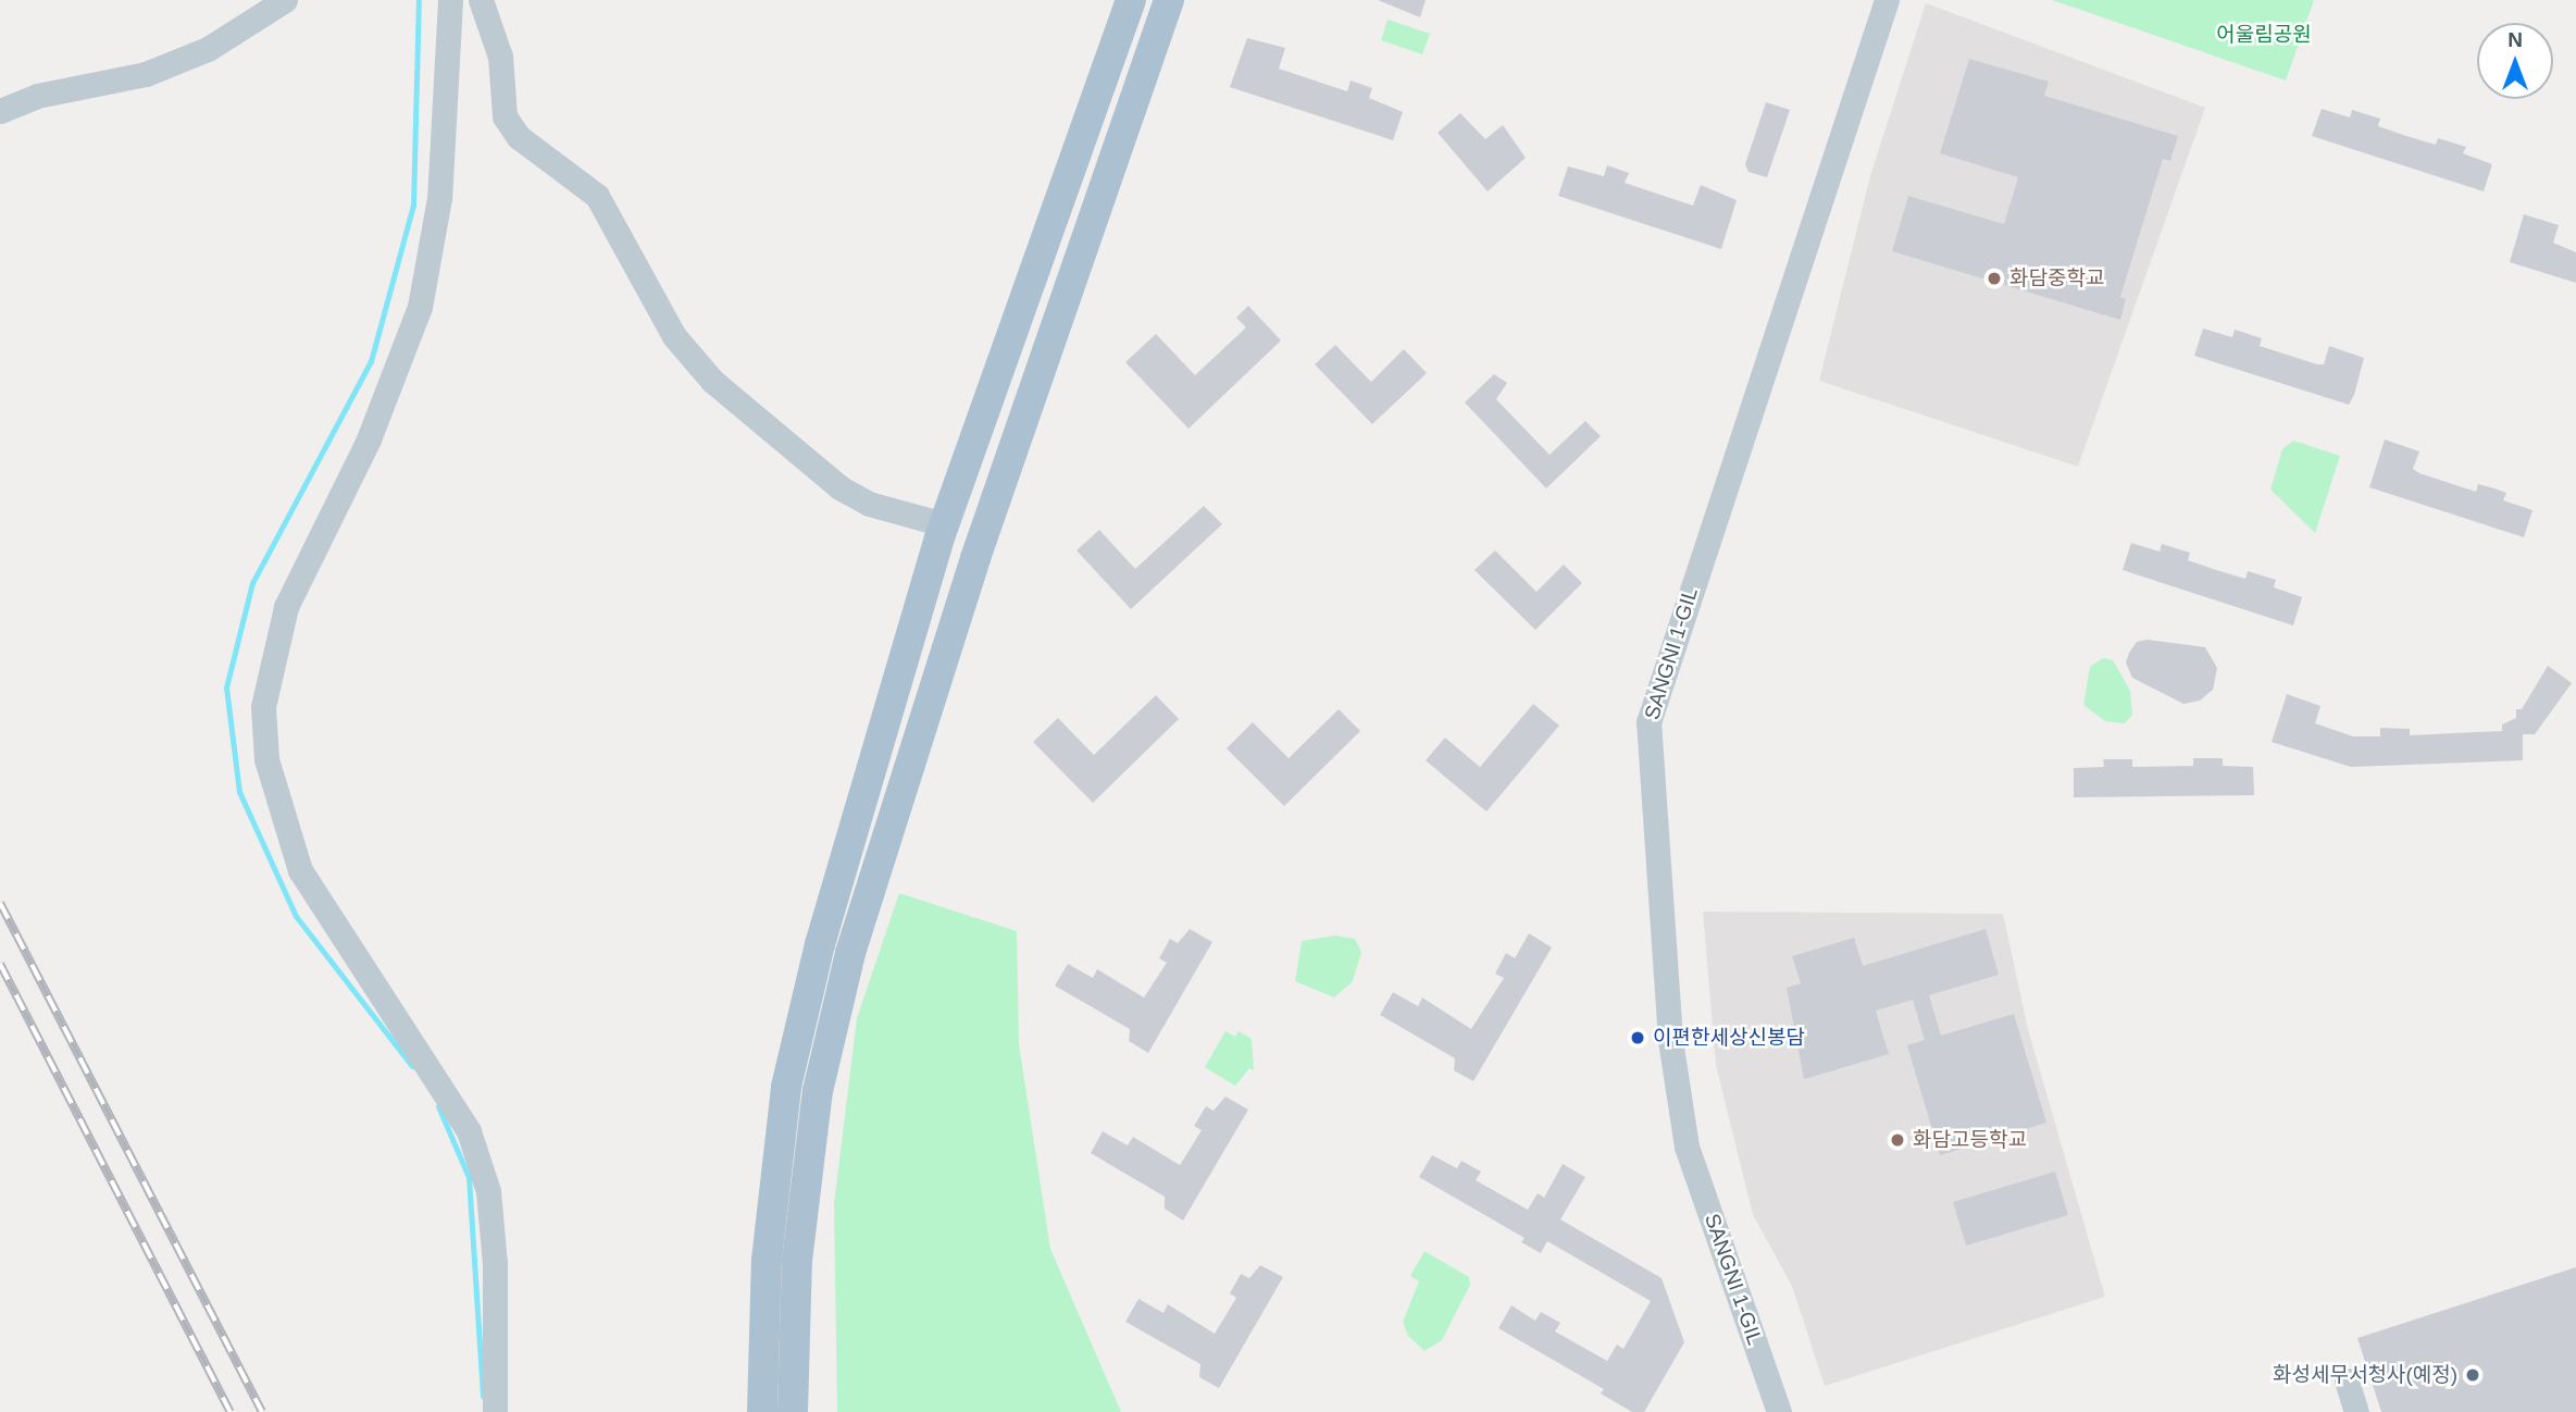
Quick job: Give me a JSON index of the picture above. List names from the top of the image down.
{
  "streets": {
    "street": ["SANGNI 1-GIL"]
  },
  "parks": ["어울림공원"],
  "places": [
    "화담중학교",
    "이편한세상신봉담",
    "화담고등학교",
    "화성세무서청사(예정)"
  ],
  "north": "top"
}
